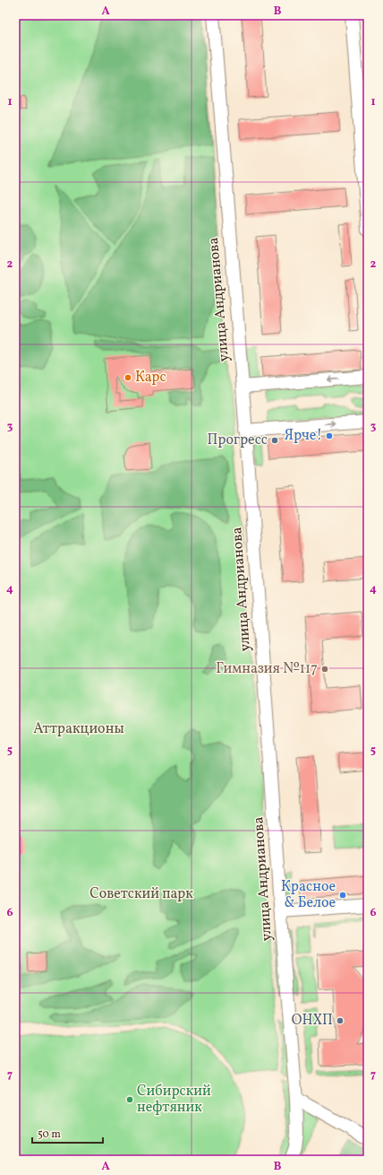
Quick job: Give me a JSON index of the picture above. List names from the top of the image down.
{
  "streets": {
    "street": ["улица Андрианова"]
  },
  "parks": ["Аттракционы", "Советский парк"],
  "places": [
    "Карс",
    "Ярче!",
    "Прогресс",
    "Гимназия №117",
    "Красное & Белое",
    "ОНХП",
    "Сибирский нефтяник"
  ],
  "scale_bar": "50 m",
  "grid": {
    "columns": ["A", "B"],
    "rows": [
      "1",
      "2",
      "3",
      "4",
      "5",
      "6",
      "7"
    ]
  }
}
